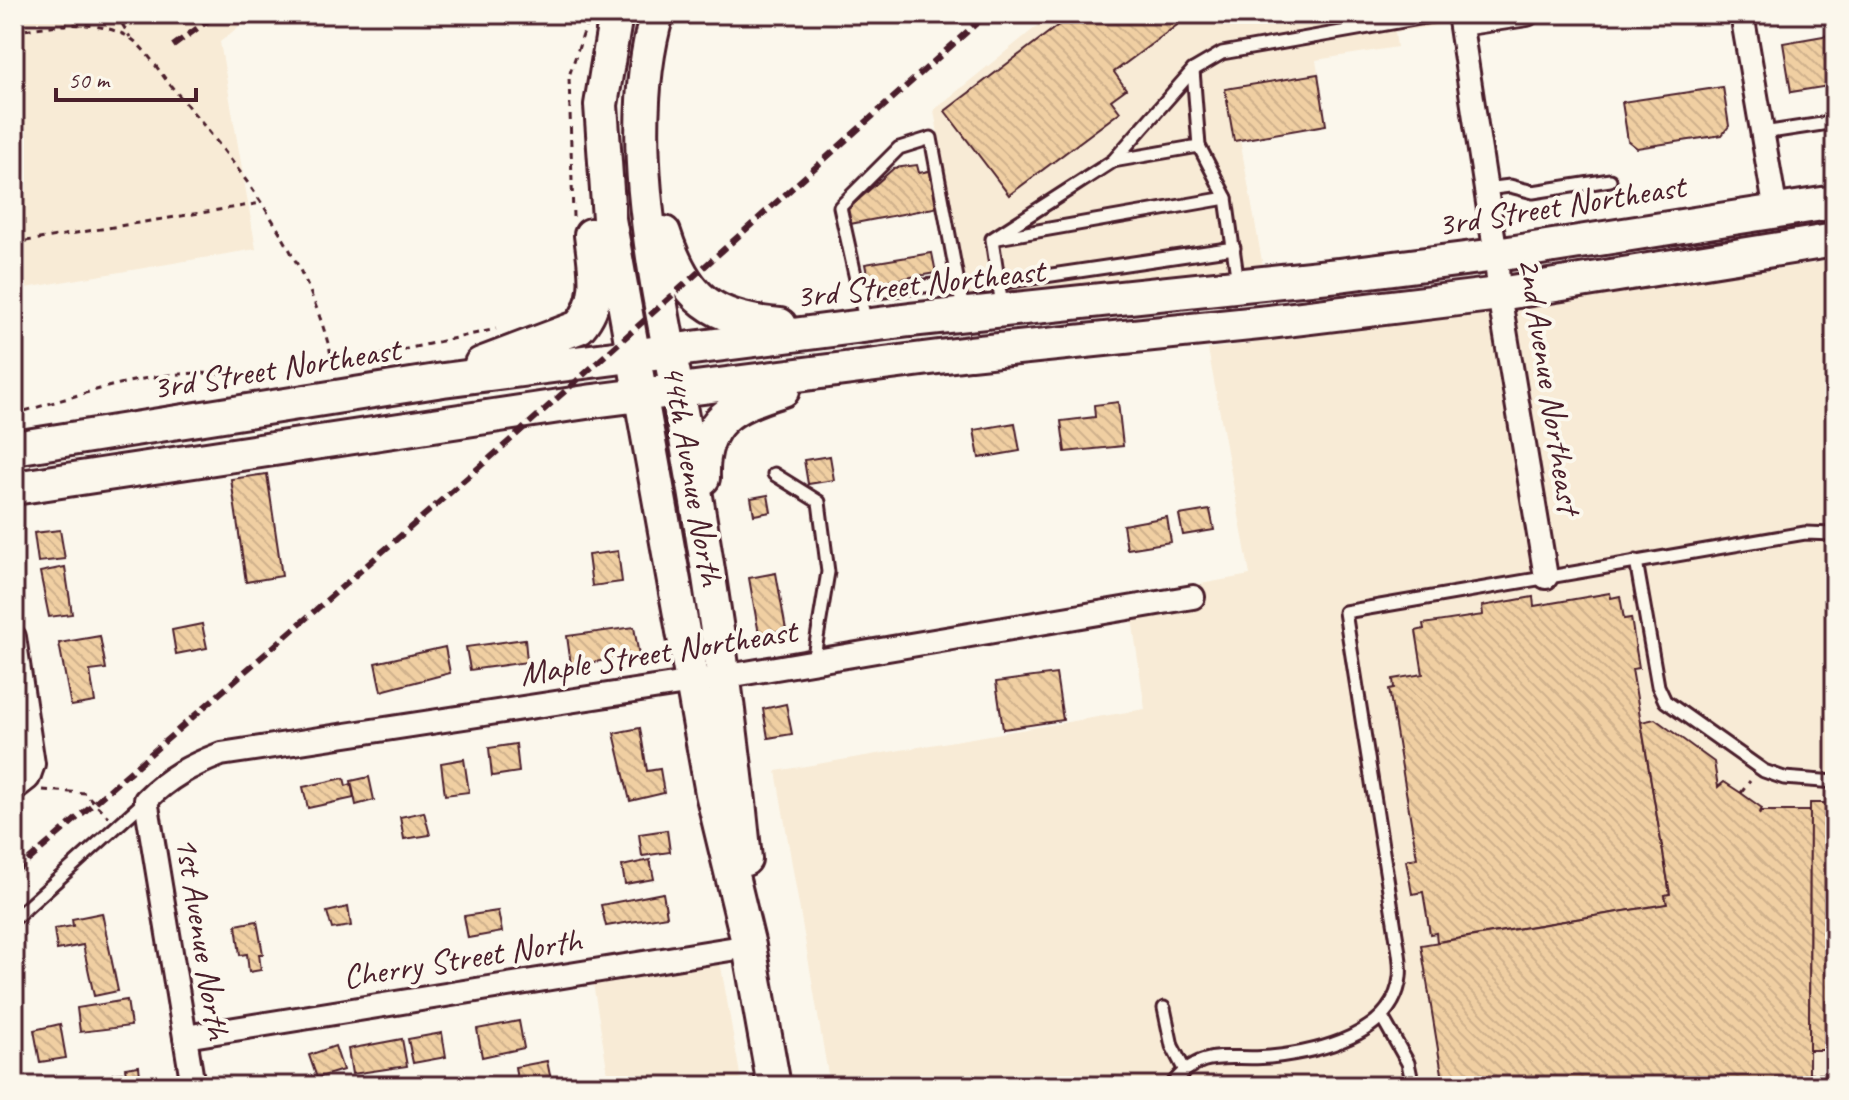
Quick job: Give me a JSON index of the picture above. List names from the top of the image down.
{
  "streets": {
    "main road": ["3rd Street Northeast", "44th Avenue North"],
    "street": [
      "2nd Avenue Northeast",
      "Maple Street Northeast",
      "1st Avenue North",
      "Cherry Street North"
    ]
  },
  "crossings": [
    ["3rd Street Northeast", "2nd Avenue Northeast"],
    ["3rd Street Northeast", "44th Avenue North"],
    ["44th Avenue North", "Maple Street Northeast"],
    ["44th Avenue North", "Cherry Street North"],
    ["Maple Street Northeast", "1st Avenue North"],
    ["1st Avenue North", "Cherry Street North"]
  ],
  "scale_bar": "50 m"
}
